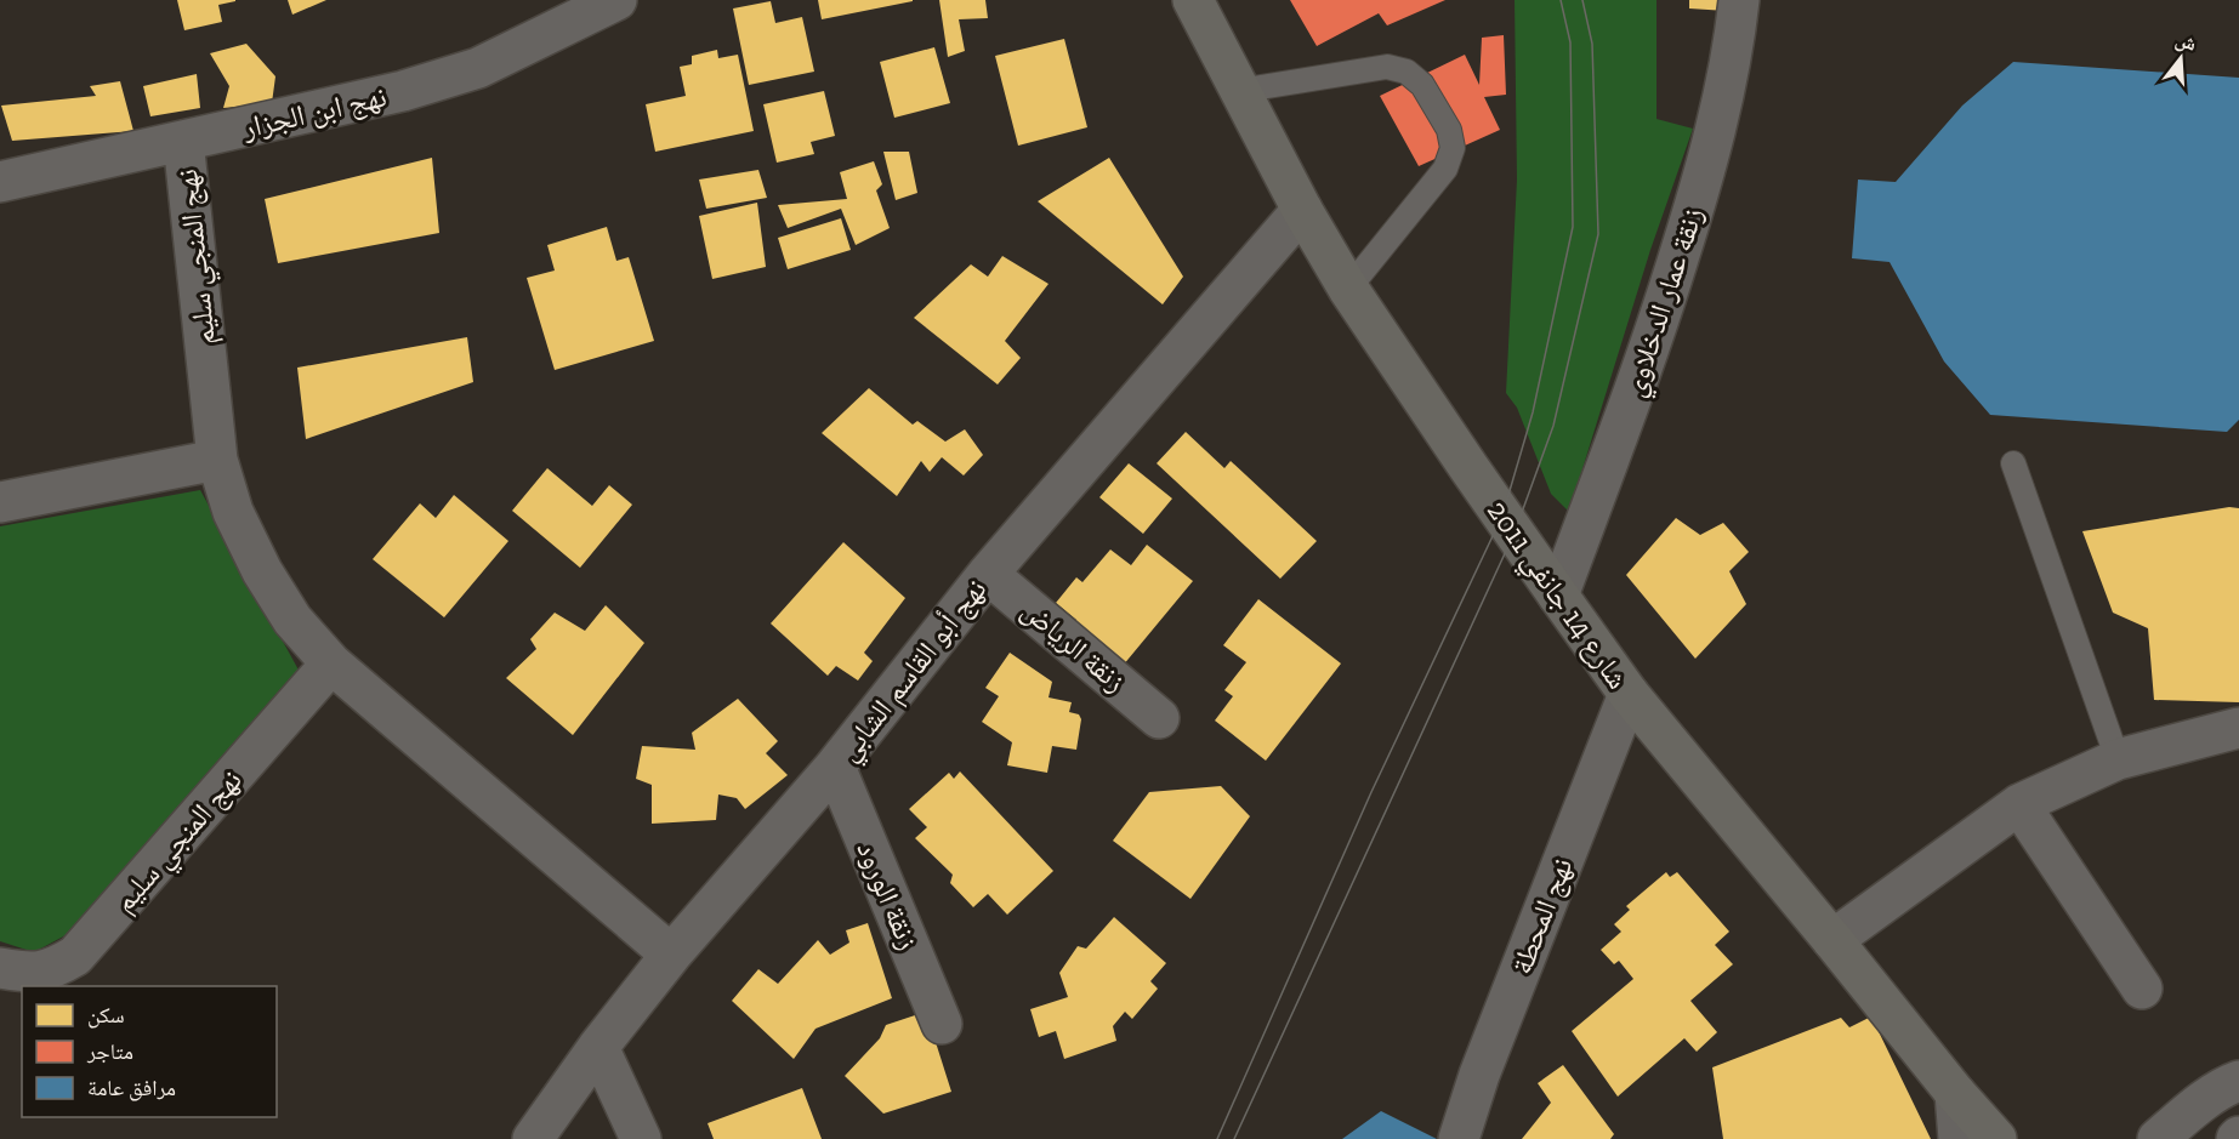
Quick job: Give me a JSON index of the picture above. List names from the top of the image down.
{
  "streets": {
    "main road": ["شارع 14 جانفي 2011"],
    "street": [
      "نهج ابن الجزار",
      "نهج المنجي سليم",
      "زنقة عمار الدخلاوي",
      "زنقة الرياض",
      "نهج أبو القاسم الشابي",
      "زنقة الورود",
      "نهج المحطة"
    ]
  },
  "crossings": [
    ["نهج ابن الجزار", "نهج المنجي سليم"],
    ["نهج المنجي سليم", "نهج أبو القاسم الشابي"],
    ["زنقة عمار الدخلاوي", "شارع 14 جانفي 2011"],
    ["شارع 14 جانفي 2011", "نهج أبو القاسم الشابي"],
    ["شارع 14 جانفي 2011", "نهج المحطة"],
    ["زنقة الرياض", "نهج أبو القاسم الشابي"],
    ["نهج أبو القاسم الشابي", "زنقة الورود"]
  ],
  "legend": ["سكن", "متاجر", "مرافق عامة"],
  "north": "top"
}
